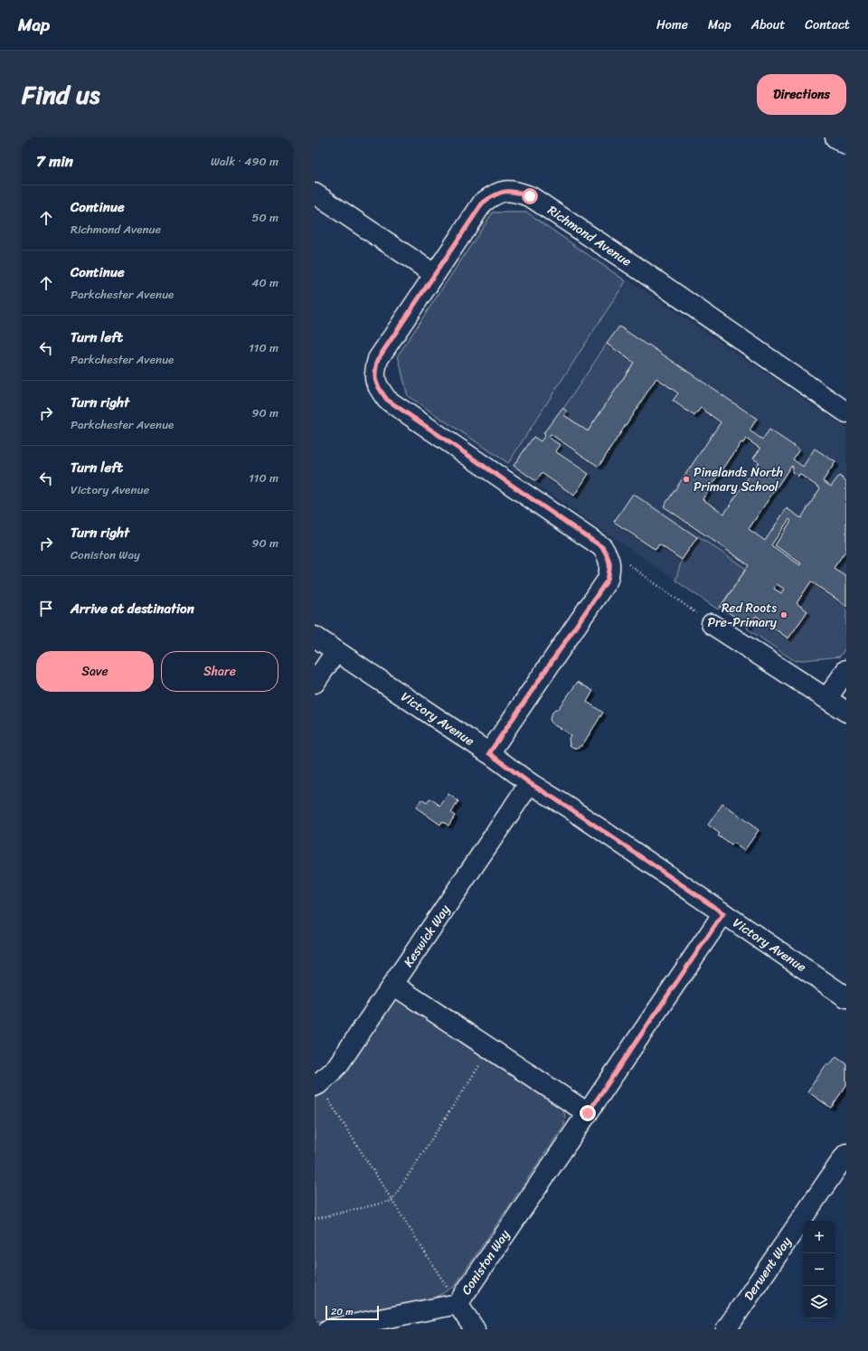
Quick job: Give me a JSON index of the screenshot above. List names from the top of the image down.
{
  "streets": {
    "street": [
      "Richmond Avenue",
      "Victory Avenue",
      "Keswick Way",
      "Coniston Way",
      "Derwent Way"
    ]
  },
  "crossings": [
    ["Victory Avenue", "Keswick Way"],
    ["Victory Avenue", "Coniston Way"]
  ],
  "places": ["Pinelands North Primary School", "Red Roots Pre-Primary"],
  "scale_bar": "20 m",
  "page": {
    "header": "Map",
    "nav": [
      "Home",
      "Map",
      "About",
      "Contact"
    ],
    "title": "Find us",
    "buttons": [
      "Directions",
      ["Save", "Share"]
    ],
    "heading": ["7 min", "Walk · 490 m"],
    "list": [
      ["Continue", "Richmond Avenue", "50 m"],
      ["Continue", "Parkchester Avenue", "40 m"],
      ["Turn left", "Parkchester Avenue", "110 m"],
      ["Turn right", "Parkchester Avenue", "90 m"],
      ["Turn left", "Victory Avenue", "110 m"],
      ["Turn right", "Coniston Way", "90 m"],
      "Arrive at destination"
    ],
    "map_buttons": ["+", "−"],
    "scale": "20 m"
  }
}
